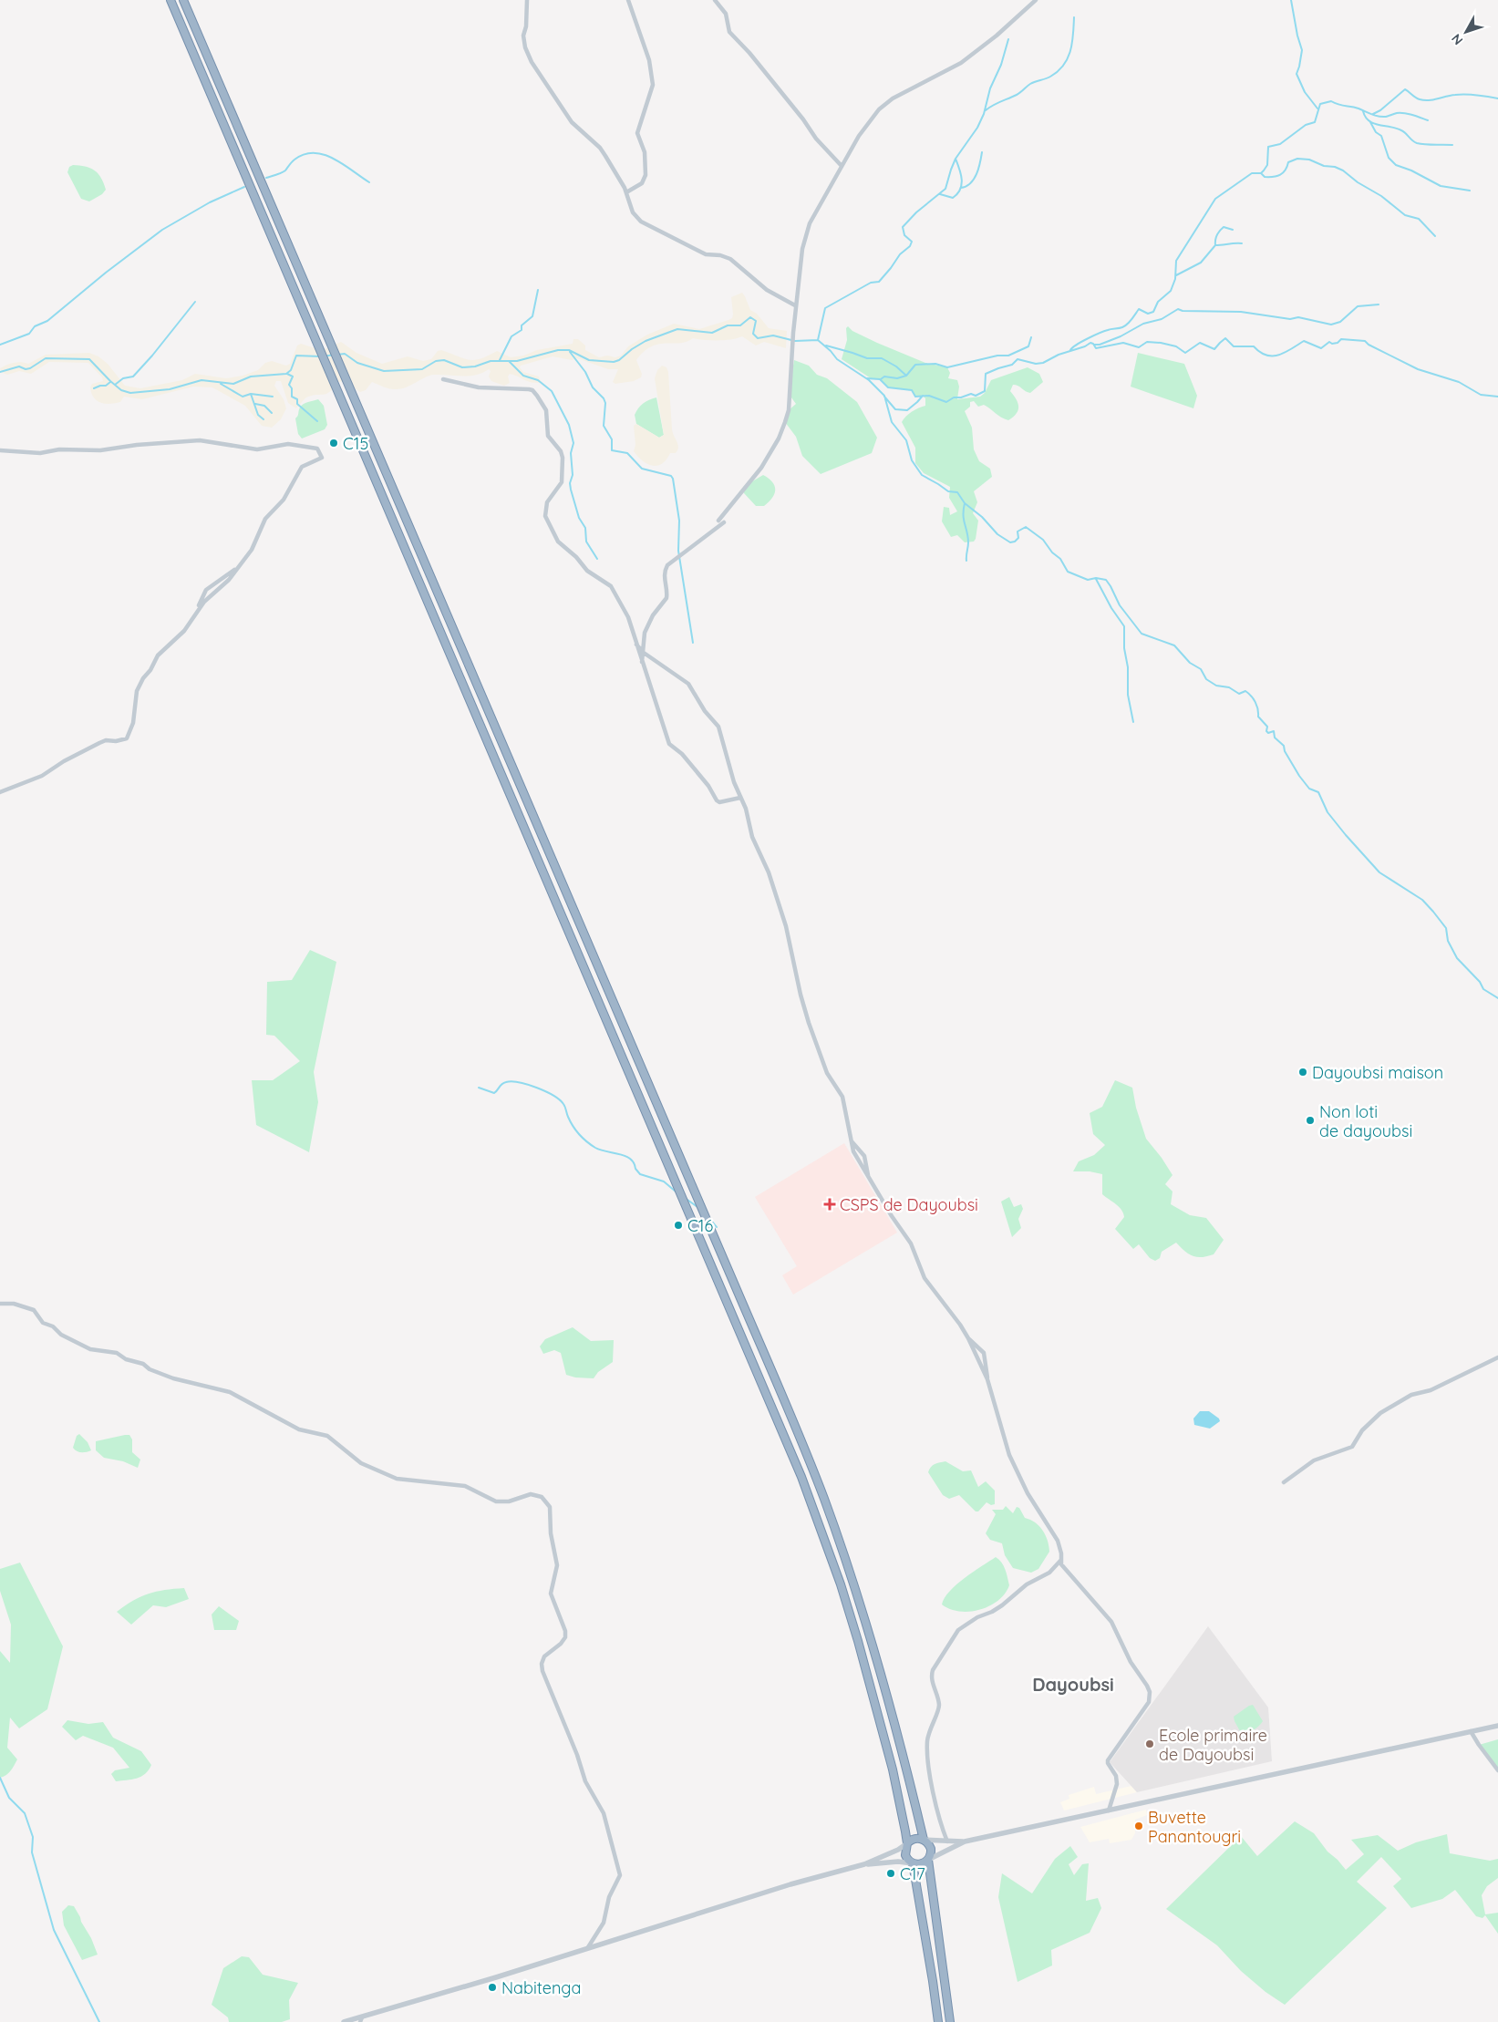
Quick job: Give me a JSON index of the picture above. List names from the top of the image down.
{
  "districts": ["Dayoubsi"],
  "places": {
    "other": [
      "C15",
      "Dayoubsi maison",
      "Non loti de dayoubsi",
      "C16",
      "Ecole primaire de Dayoubsi",
      "Buvette Panantougri",
      "C17",
      "Nabitenga"
    ],
    "health": ["CSPS de Dayoubsi"]
  },
  "north": "bottom left"
}
